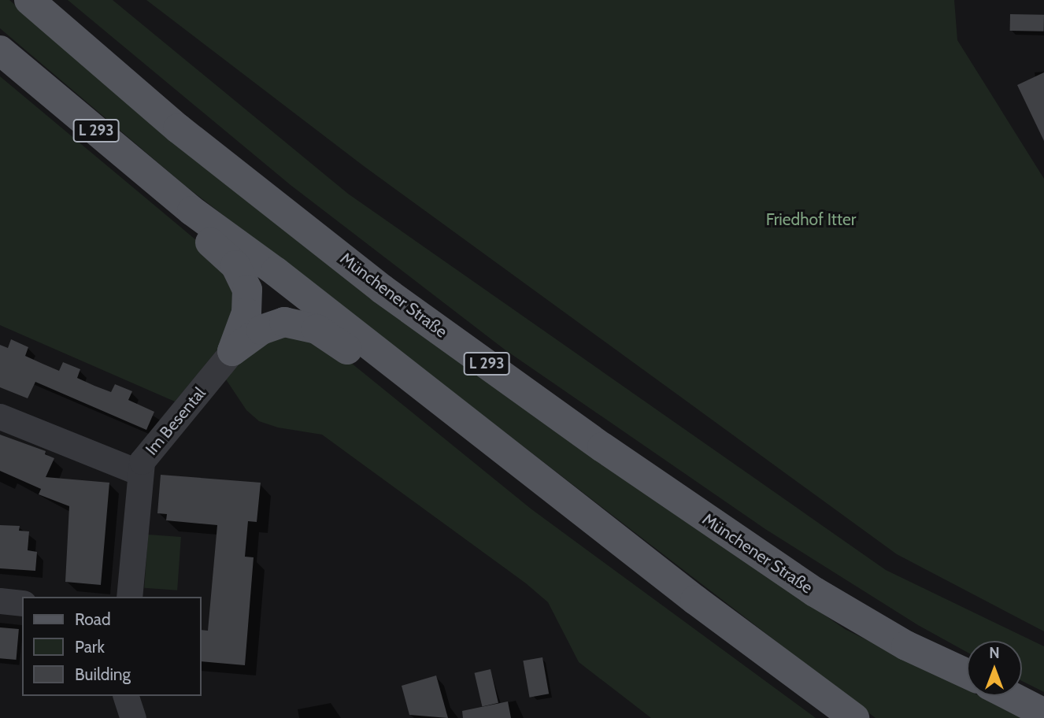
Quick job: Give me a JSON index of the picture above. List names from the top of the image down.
{
  "streets": {
    "main road": ["L 293", "Münchener Straße"],
    "street": ["Im Besental"]
  },
  "parks": ["Friedhof Itter"],
  "legend": ["Road", "Park", "Building"],
  "north": "top"
}
